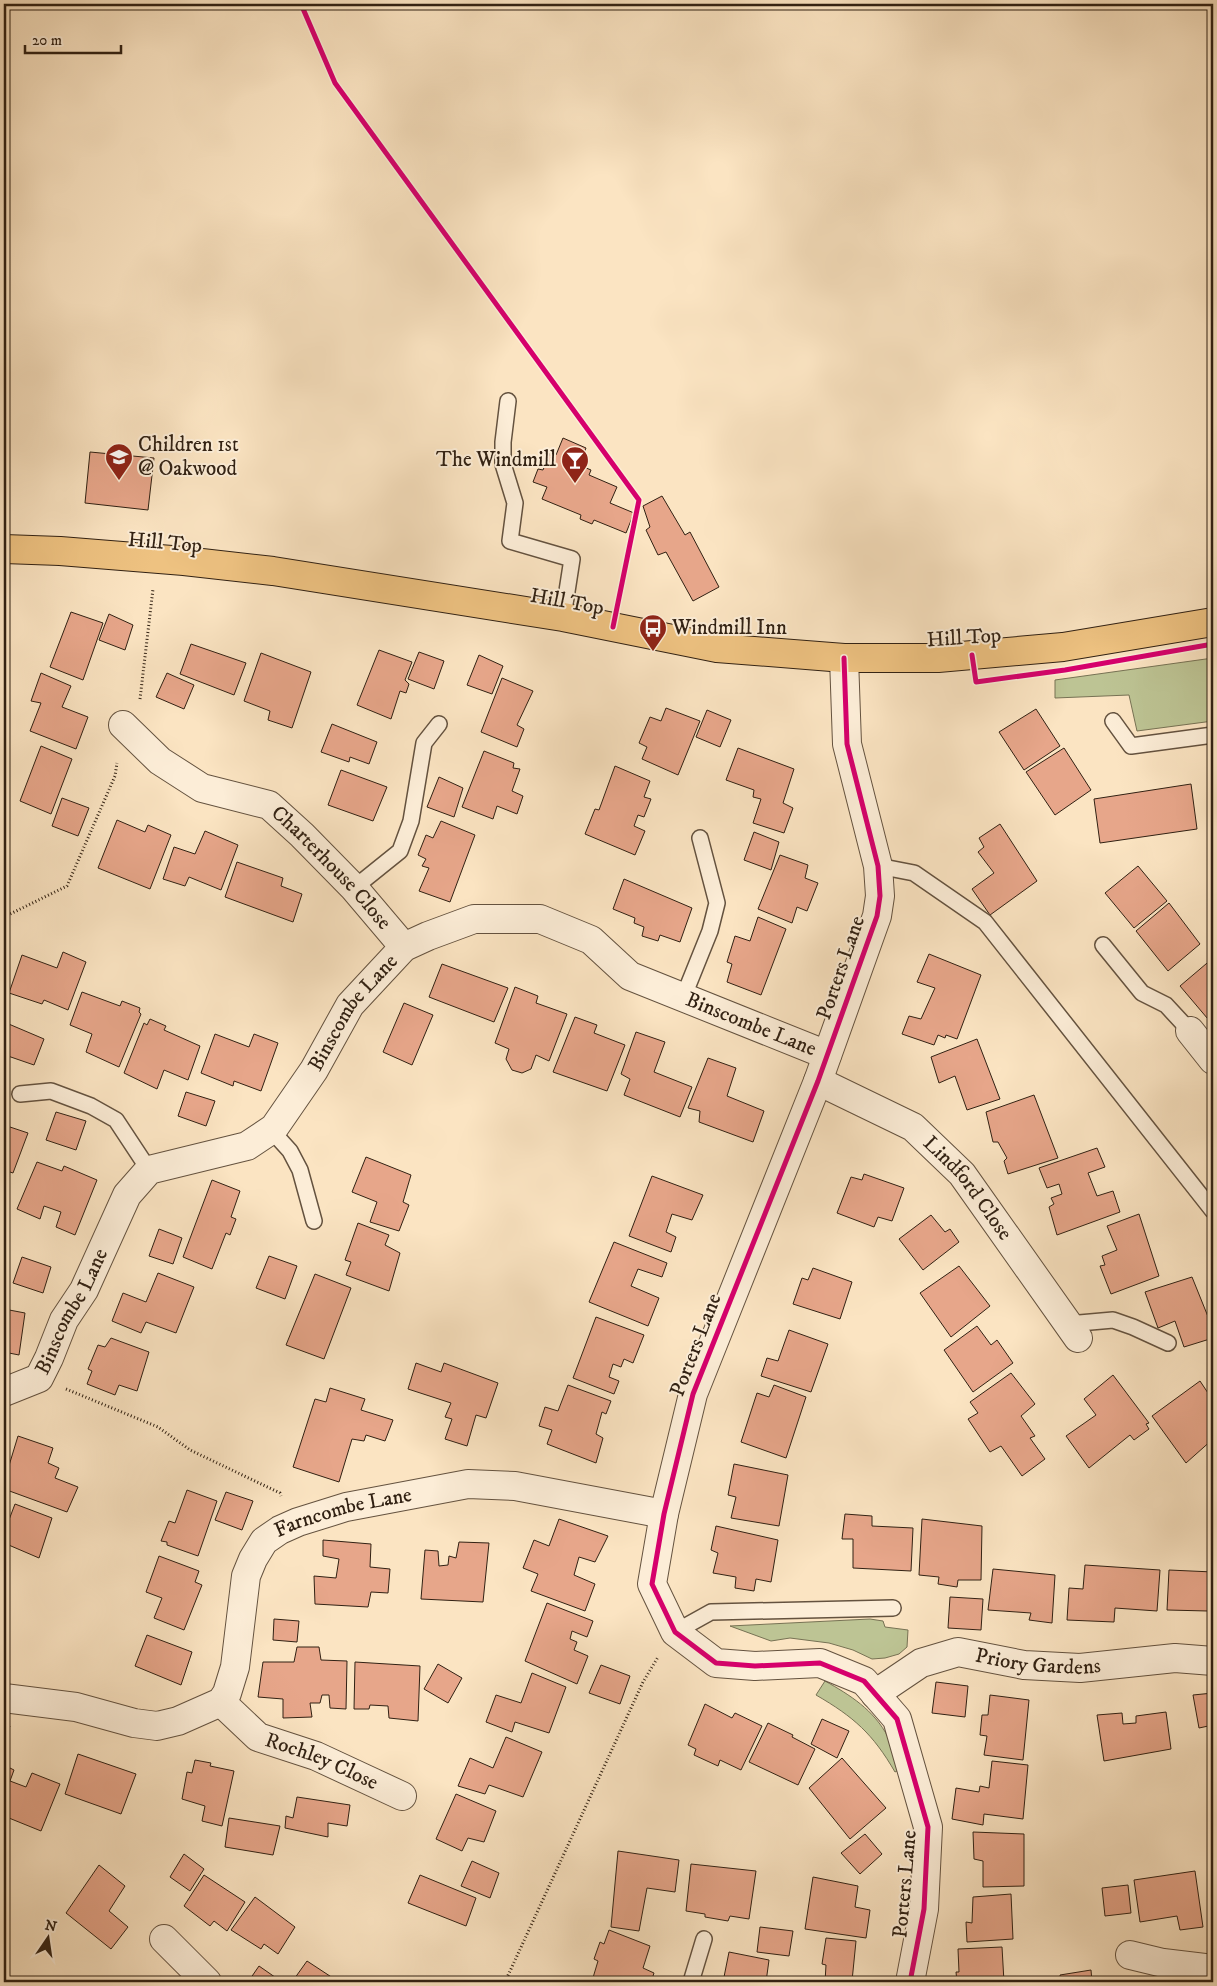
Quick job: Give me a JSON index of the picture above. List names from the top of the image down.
{
  "streets": {
    "main road": ["Hill Top"],
    "street": [
      "Charterhouse Close",
      "Porters Lane",
      "Binscombe Lane",
      "Lindford Close",
      "Farncombe Lane",
      "Priory Gardens",
      "Rochley Close"
    ]
  },
  "crossings": [
    ["Hill Top", "Porters Lane"],
    ["Charterhouse Close", "Binscombe Lane"],
    ["Porters Lane", "Binscombe Lane"],
    ["Porters Lane", "Lindford Close"],
    ["Porters Lane", "Farncombe Lane"],
    ["Porters Lane", "Priory Gardens"],
    ["Farncombe Lane", "Rochley Close"]
  ],
  "places": {
    "school or university": ["Children 1st @ Oakwood"],
    "bar": ["The Windmill"],
    "bus stop": ["Windmill Inn"]
  },
  "scale_bar": "20 m",
  "north": "top"
}
